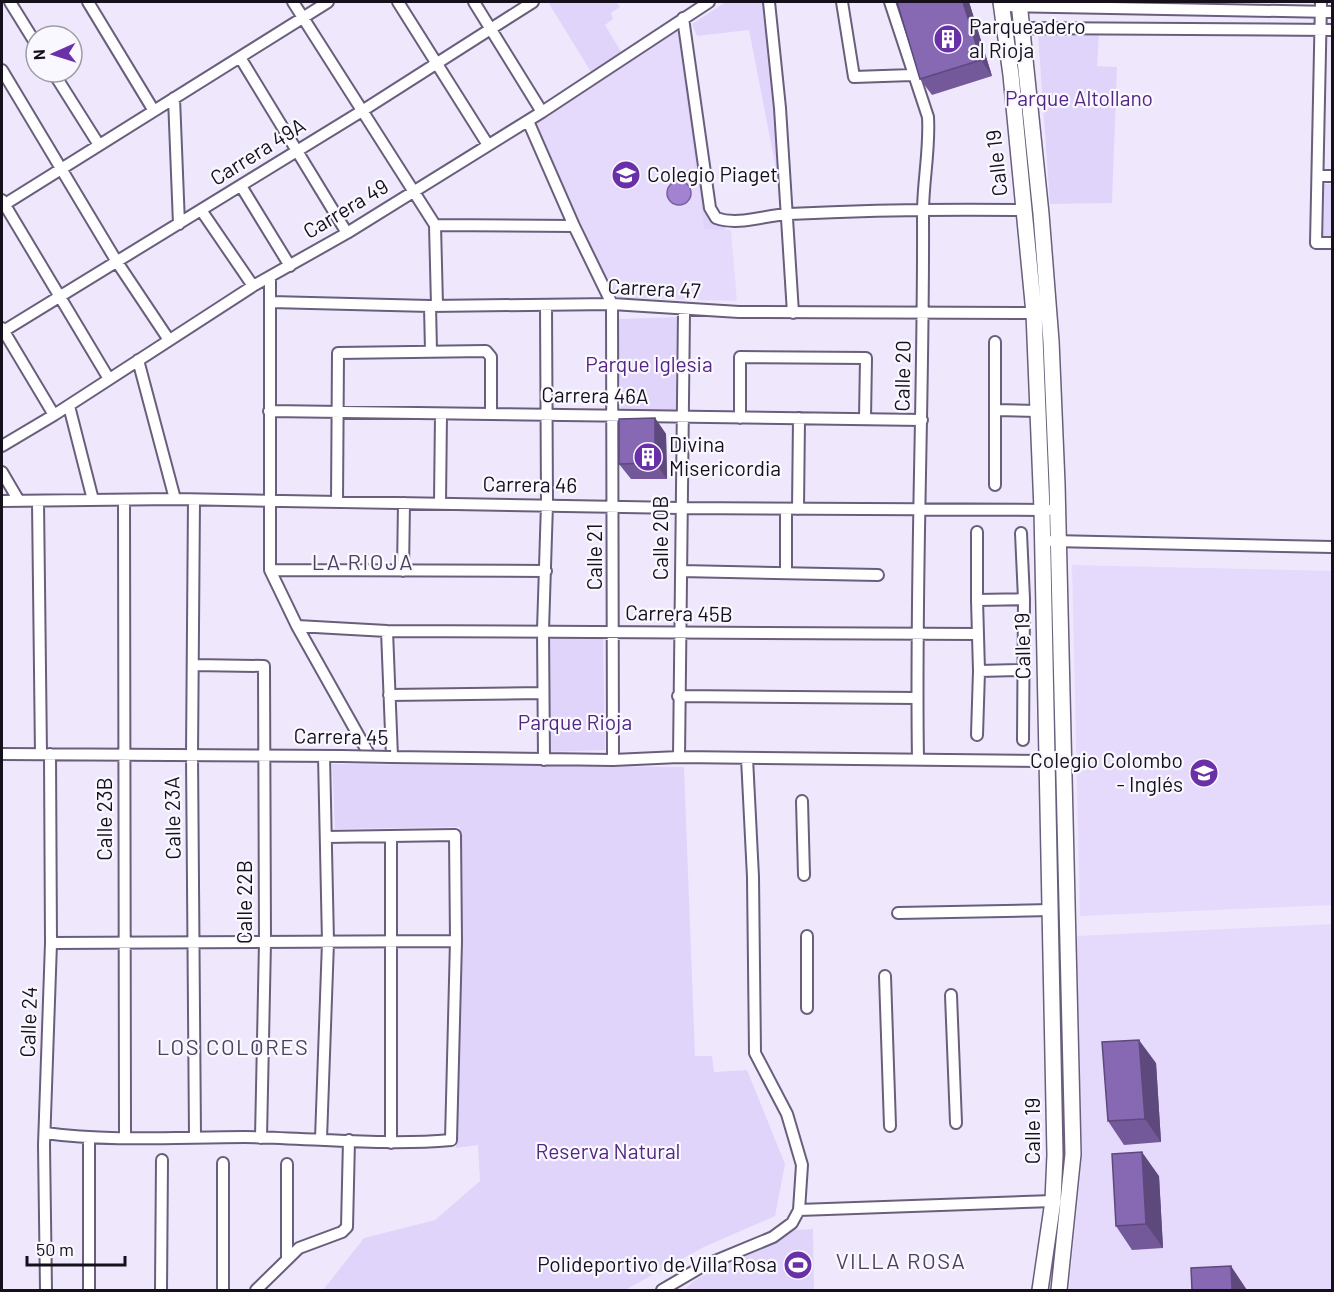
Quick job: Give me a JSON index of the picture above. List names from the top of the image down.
{
  "streets": {
    "main road": ["Calle 19"],
    "street": [
      "Carrera 49A",
      "Carrera 49",
      "Carrera 47",
      "Calle 20",
      "Carrera 46A",
      "Carrera 46",
      "Calle 20B",
      "Calle 21",
      "Carrera 45B",
      "Carrera 45",
      "Calle 23A",
      "Calle 23B",
      "Calle 22B",
      "Calle 24"
    ]
  },
  "crossings": [
    ["Calle 19", "Carrera 47"],
    ["Calle 19", "Carrera 46"],
    ["Calle 19", "Carrera 45"],
    ["Carrera 49", "Calle 21"],
    ["Carrera 47", "Calle 20"],
    ["Carrera 47", "Calle 20B"],
    ["Carrera 47", "Calle 21"],
    ["Calle 20", "Carrera 46A"],
    ["Calle 20", "Carrera 46"],
    ["Calle 20", "Carrera 45B"],
    ["Calle 20", "Carrera 45"],
    ["Carrera 46A", "Calle 20B"],
    ["Carrera 46A", "Calle 21"],
    ["Carrera 46", "Calle 20B"],
    ["Carrera 46", "Calle 21"],
    ["Carrera 46", "Calle 23A"],
    ["Carrera 46", "Calle 23B"],
    ["Carrera 46", "Calle 24"],
    ["Calle 20B", "Carrera 45B"],
    ["Calle 20B", "Carrera 45"],
    ["Calle 21", "Carrera 45B"],
    ["Calle 21", "Carrera 45"],
    ["Carrera 45", "Calle 23A"],
    ["Carrera 45", "Calle 23B"],
    ["Carrera 45", "Calle 22B"],
    ["Carrera 45", "Calle 24"],
    ["Calle 23A", "Calle 22B"]
  ],
  "districts": ["LA RIOJA", "LOS COLORES", "VILLA ROSA"],
  "parks": [
    "Parque Altollano",
    "Parque Iglesia",
    "Parque Rioja",
    "Reserva Natural"
  ],
  "places": {
    "building": ["Parqueadero al Rioja", "Divina Misericordia"],
    "school or university": ["Colegio Piaget", "Colegio Colombo - Inglés"],
    "sports": ["Polideportivo de Villa Rosa"]
  },
  "scale_bar": "50 m",
  "north": "left"
}
